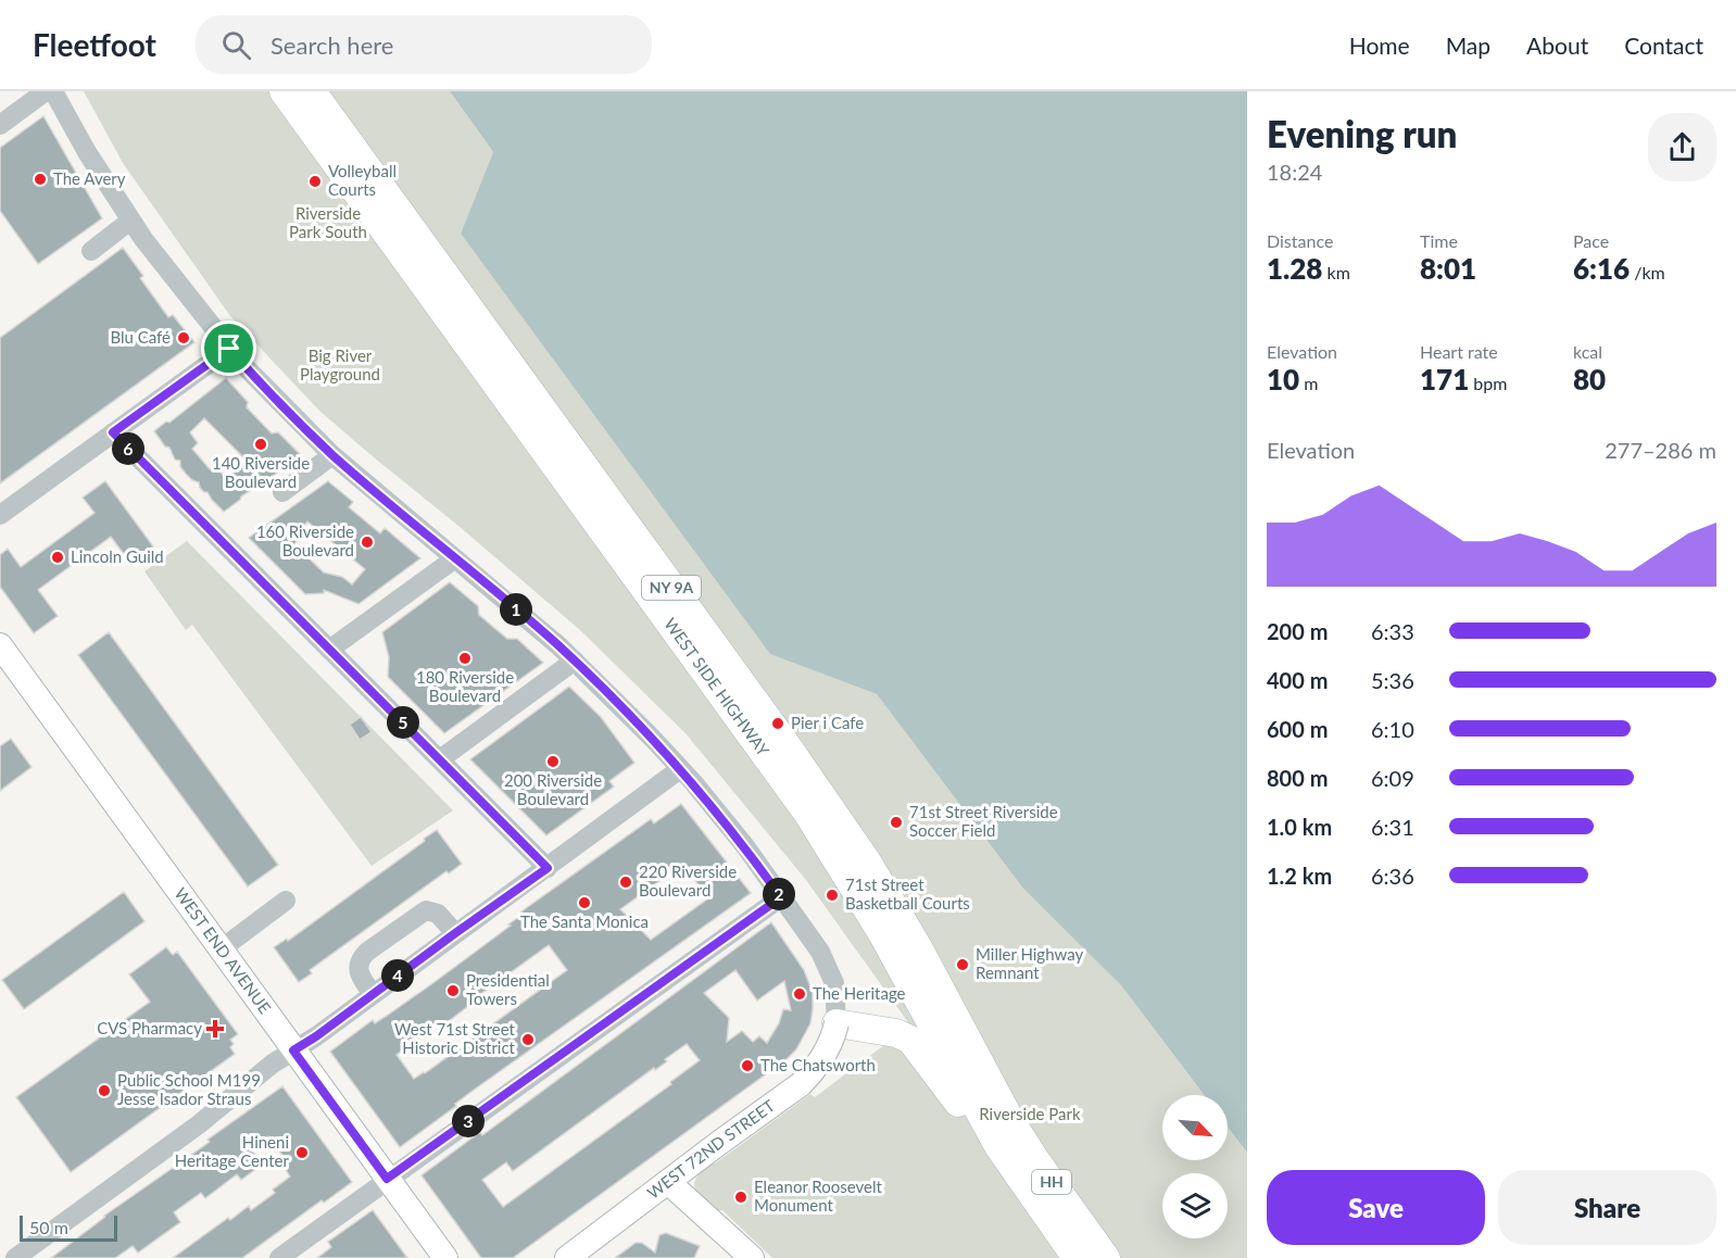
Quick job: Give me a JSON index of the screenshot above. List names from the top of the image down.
{
  "streets": {
    "highway": ["NY 9A", "WEST SIDE HIGHWAY", "HH"],
    "main road": ["WEST END AVENUE", "WEST 72ND STREET"]
  },
  "crossings": [
    ["WEST SIDE HIGHWAY", "HH"]
  ],
  "parks": ["Riverside Park South", "Big River Playground", "Riverside Park"],
  "places": {
    "other": [
      "The Avery",
      "Volleyball Courts",
      "Blu Café",
      "140 Riverside Boulevard",
      "160 Riverside Boulevard",
      "Lincoln Guild",
      "180 Riverside Boulevard",
      "Pier i Cafe",
      "200 Riverside Boulevard",
      "71st Street Riverside Soccer Field",
      "220 Riverside Boulevard",
      "71st Street Basketball Courts",
      "The Santa Monica",
      "Miller Highway Remnant",
      "Presidential Towers",
      "The Heritage",
      "West 71st Street Historic District",
      "The Chatsworth",
      "Public School M199 Jesse Isador Straus",
      "Hineni Heritage Center",
      "Eleanor Roosevelt Monument"
    ],
    "health": ["CVS Pharmacy"]
  },
  "scale_bar": "50 m",
  "north": "bottom right",
  "page": {
    "header": "Fleetfoot",
    "search": "Search here",
    "nav": [
      "Home",
      "Map",
      "About",
      "Contact"
    ],
    "heading": ["Evening run", "18:24"],
    "stats": [
      ["Distance", "1.28 km"],
      ["Time", "8:01"],
      ["Pace", "6:16 /km"],
      ["Elevation", "10 m"],
      ["Heart rate", "171 bpm"],
      ["kcal", "80"]
    ],
    "chart": ["Elevation", "277–286 m"],
    "pins": [
      "6",
      "1",
      "5",
      "2",
      "4",
      "3"
    ],
    "list": [
      {
        "name": "200 m",
        "note": "6:33"
      },
      {
        "name": "400 m",
        "note": "5:36"
      },
      {
        "name": "600 m",
        "note": "6:10"
      },
      {
        "name": "800 m",
        "note": "6:09"
      },
      {
        "name": "1.0 km",
        "note": "6:31"
      },
      {
        "name": "1.2 km",
        "note": "6:36"
      }
    ],
    "buttons": ["Save", "Share"],
    "scale": "50 m"
  }
}
